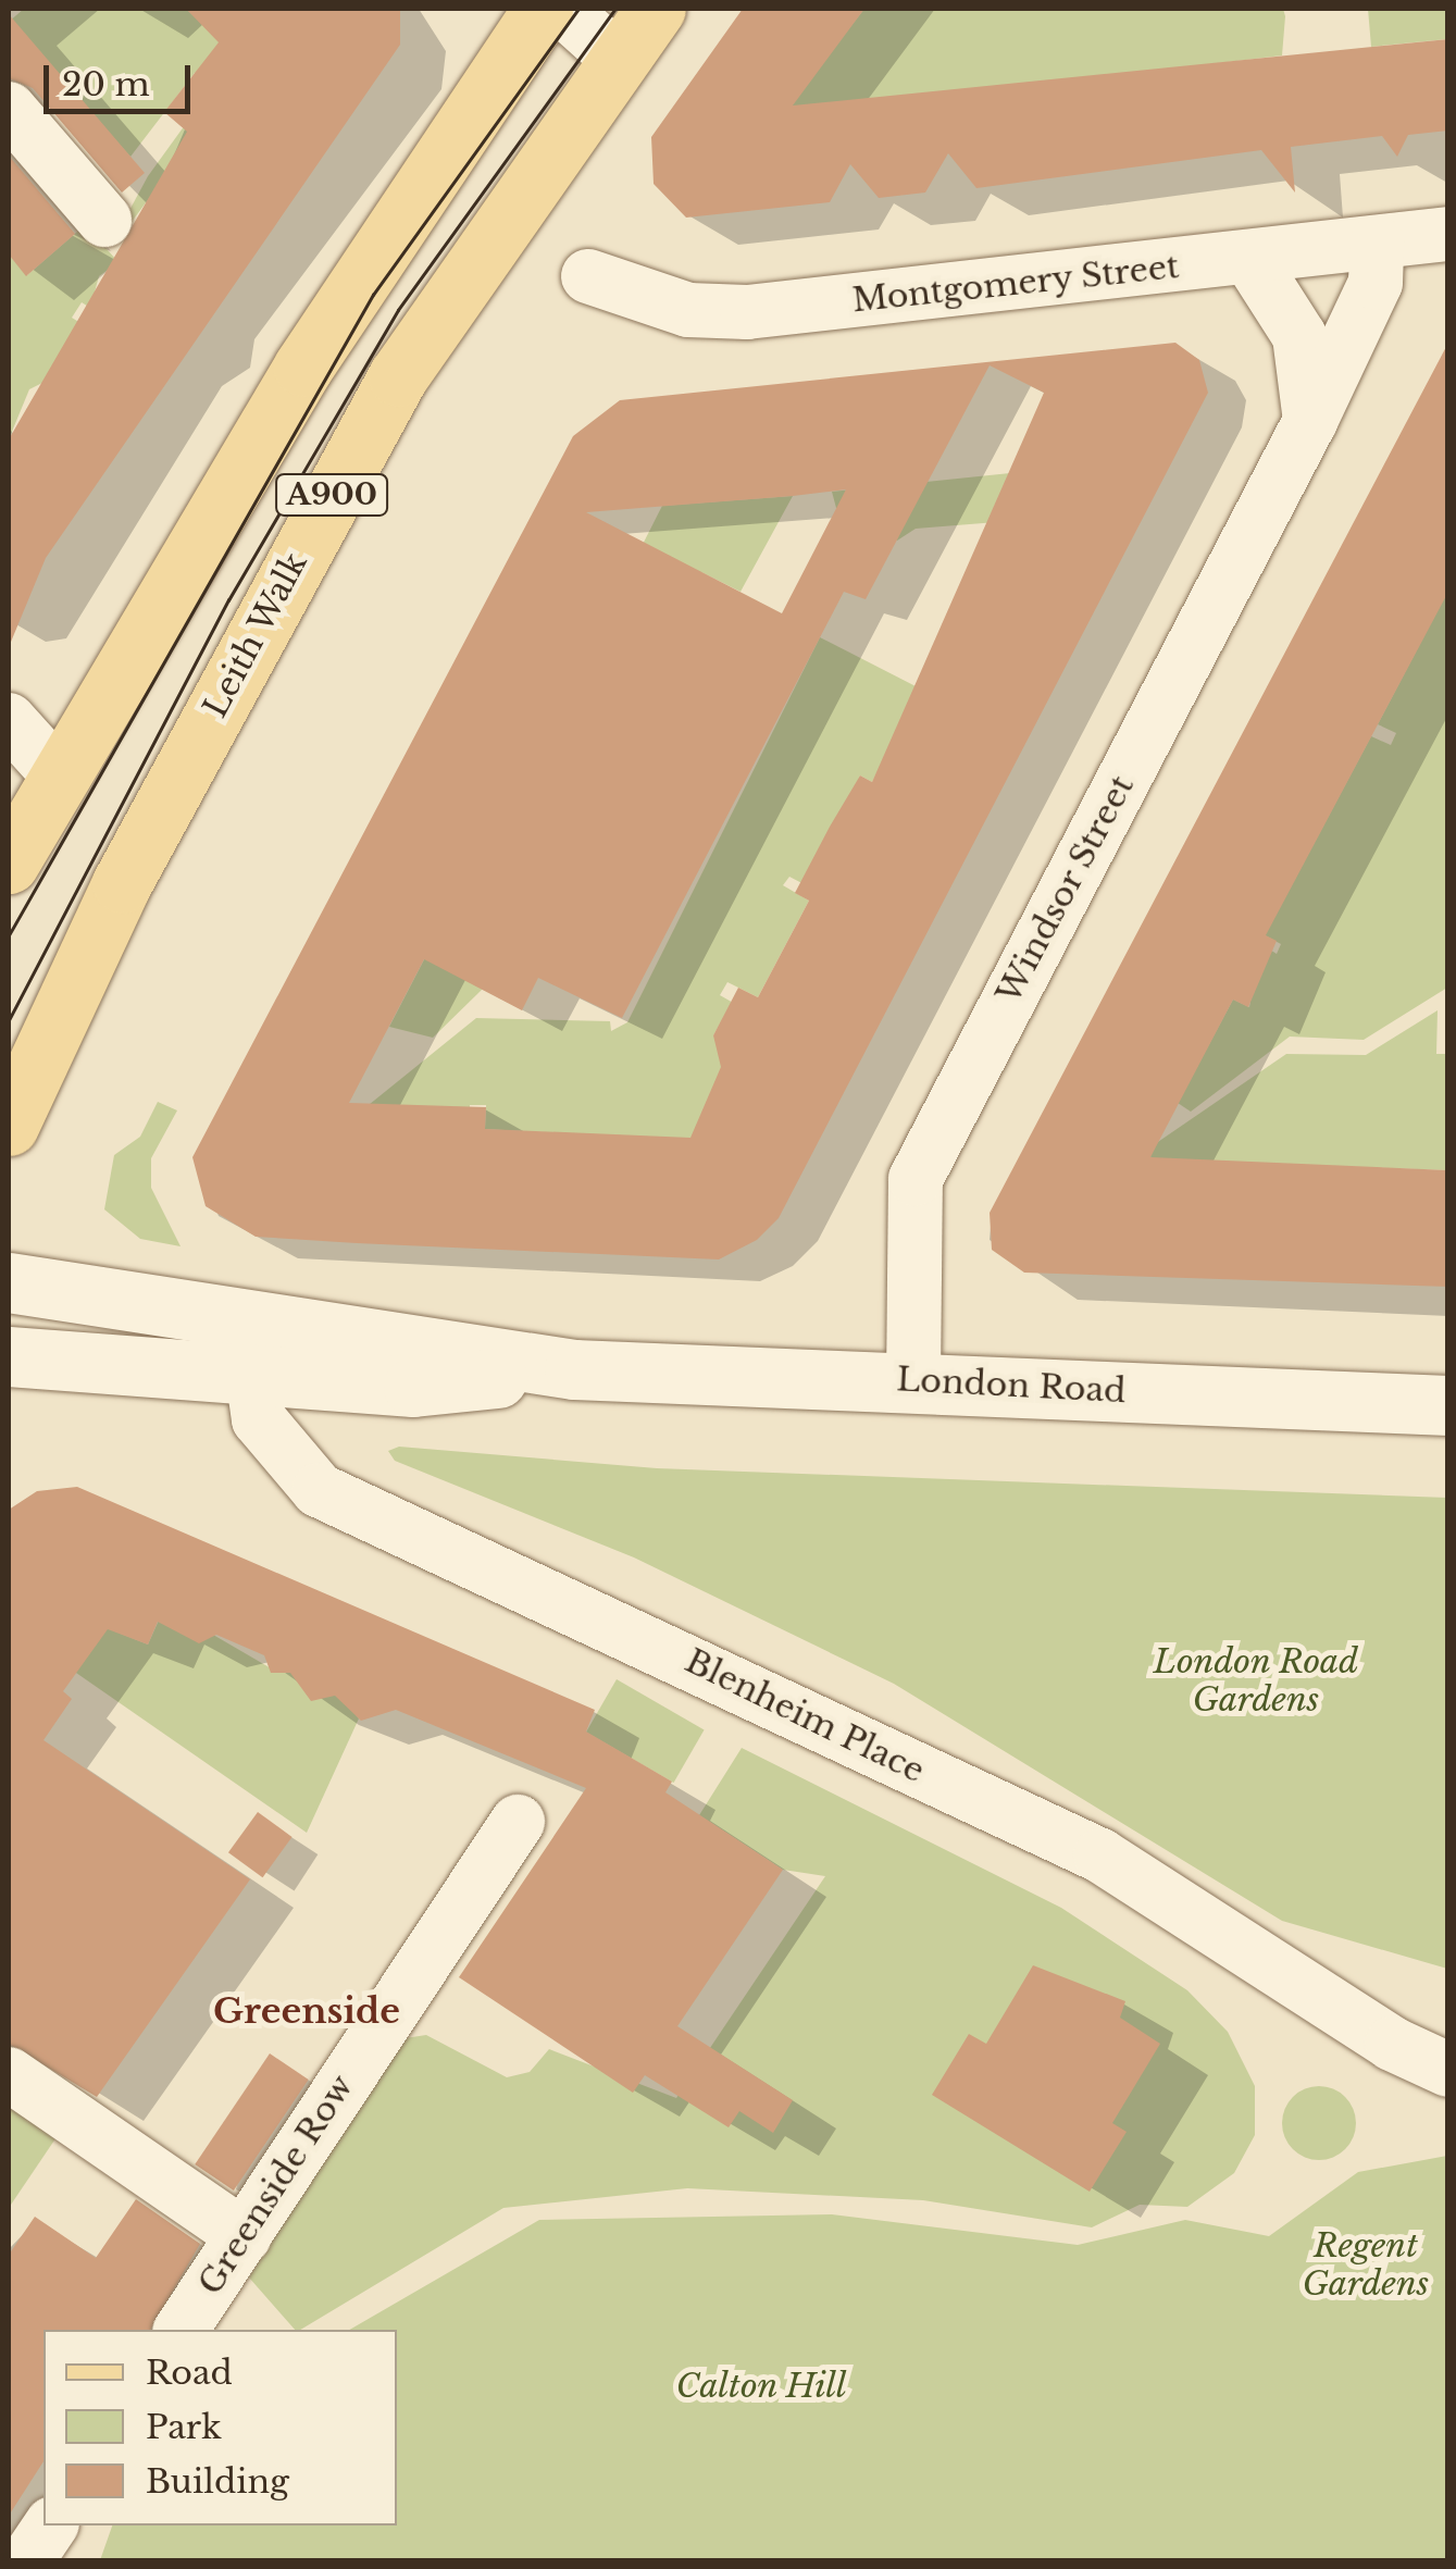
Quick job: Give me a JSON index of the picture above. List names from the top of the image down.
{
  "streets": {
    "main road": ["A900", "Leith Walk", "London Road"],
    "street": [
      "Montgomery Street",
      "Windsor Street",
      "Blenheim Place",
      "Greenside Row"
    ]
  },
  "crossings": [
    ["Montgomery Street", "Windsor Street"],
    ["Windsor Street", "London Road"],
    ["London Road", "Blenheim Place"]
  ],
  "districts": ["Greenside"],
  "parks": ["London Road Gardens", "Regent Gardens", "Calton Hill"],
  "legend": ["Road", "Park", "Building"],
  "scale_bar": "20 m"
}
